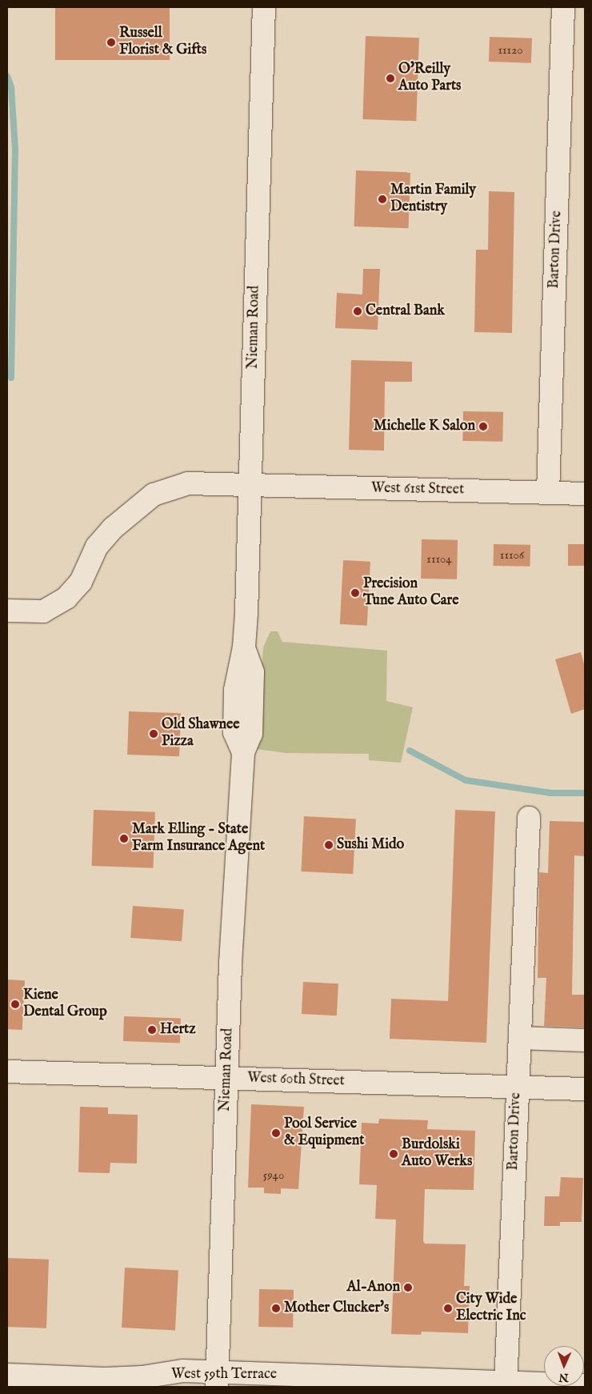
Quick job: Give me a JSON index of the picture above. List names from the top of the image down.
{
  "streets": {
    "street": [
      "Barton Drive",
      "Nieman Road",
      "West 61st Street",
      "West 60th Street",
      "West 59th Terrace"
    ]
  },
  "crossings": [
    ["Barton Drive", "West 61st Street"],
    ["Barton Drive", "West 60th Street"],
    ["Barton Drive", "West 59th Terrace"],
    ["Nieman Road", "West 61st Street"],
    ["Nieman Road", "West 60th Street"],
    ["Nieman Road", "West 59th Terrace"]
  ],
  "places": [
    "Russell Florist & Gifts",
    "O'Reilly Auto Parts",
    "Martin Family Dentistry",
    "Central Bank",
    "Michelle K Salon",
    "Precision Tune Auto Care",
    "Old Shawnee Pizza",
    "Mark Elling - State Farm Insurance Agent",
    "Sushi Mido",
    "Kiene Dental Group",
    "Hertz",
    "Pool Service & Equipment",
    "Burdolski Auto Werks",
    "Al-Anon",
    "Mother Clucker's",
    "City Wide Electric Inc"
  ],
  "house_numbers": [
    "11120",
    "11106",
    "11104",
    "5940"
  ],
  "north": "bottom"
}
